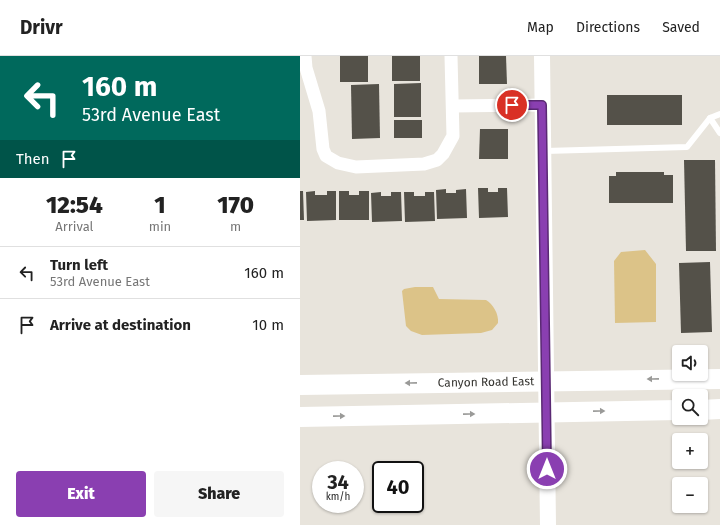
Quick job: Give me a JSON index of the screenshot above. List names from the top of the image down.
{
  "streets": {
    "main road": ["Canyon Road East"]
  },
  "page": {
    "header": "Drivr",
    "nav": ["Map", "Directions", "Saved"],
    "turn": ["160 m", "53rd Avenue East"],
    "then": "Then",
    "eta": [
      "12:54",
      "Arrival",
      "1",
      "min",
      "170",
      "m"
    ],
    "list": [
      {
        "name": "Turn left",
        "note": "53rd Avenue East",
        "value": "160 m"
      },
      {
        "name": "Arrive at destination",
        "value": "10 m"
      }
    ],
    "map_buttons": ["+", "−"],
    "speed": "34 km/h",
    "limit": "40",
    "buttons": ["Exit", "Share"]
  }
}
